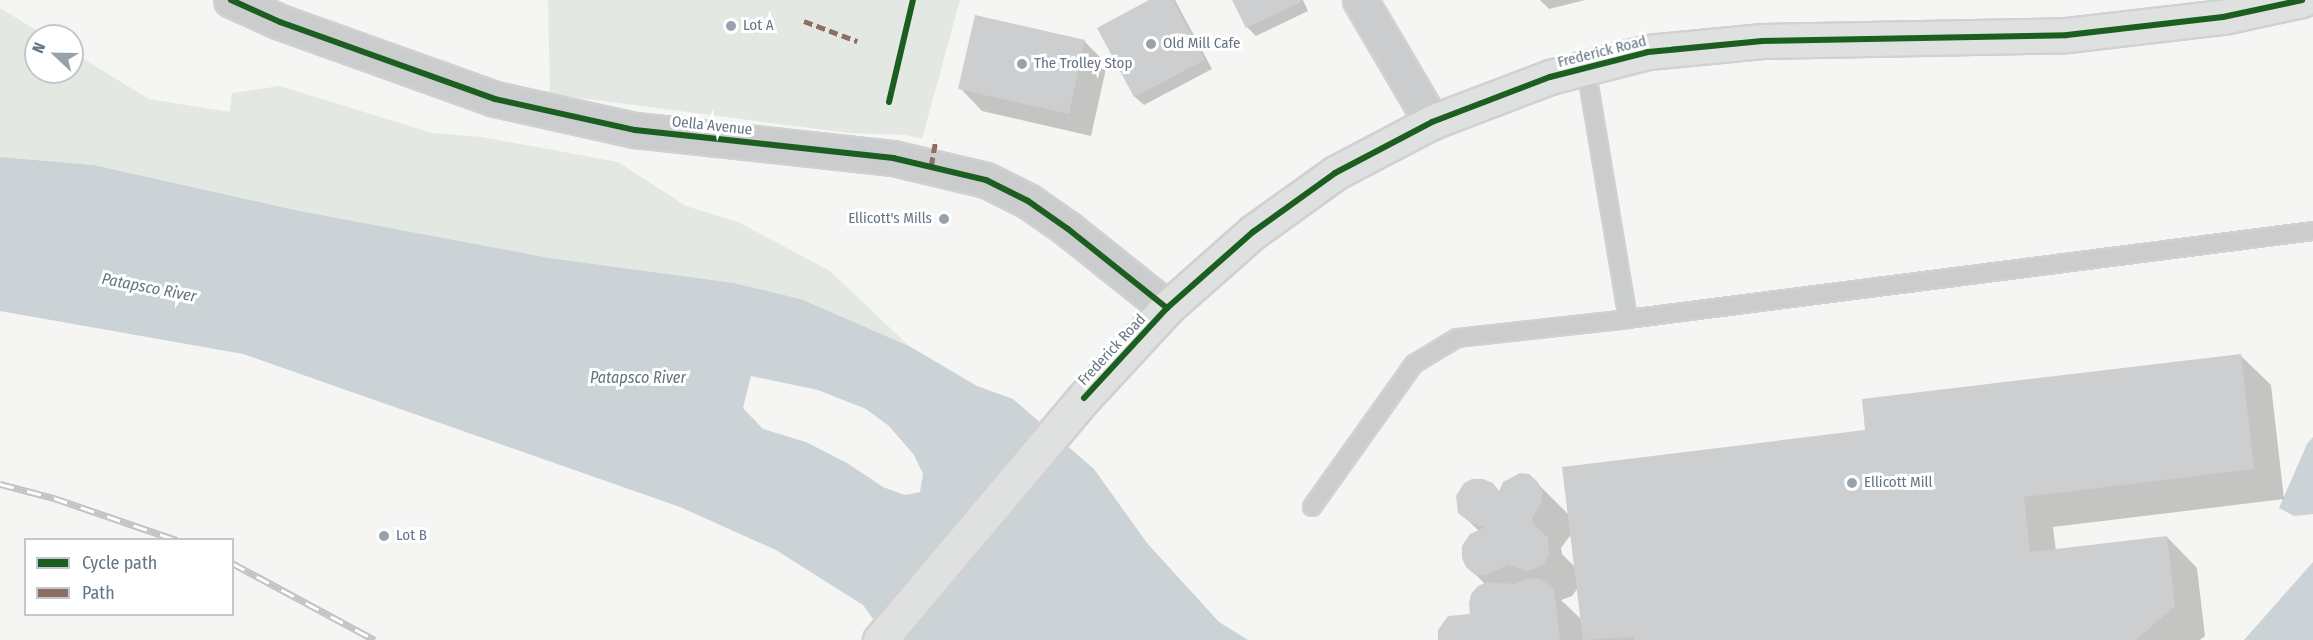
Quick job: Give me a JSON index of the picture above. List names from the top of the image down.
{
  "streets": {
    "main road": ["Frederick Road"],
    "street": ["Oella Avenue"]
  },
  "crossings": [
    ["Frederick Road", "Oella Avenue"]
  ],
  "water": ["Patapsco River"],
  "places": [
    "Lot A",
    "Old Mill Cafe",
    "The Trolley Stop",
    "Ellicott's Mills",
    "Ellicott Mill",
    "Lot B"
  ],
  "legend": ["Cycle path", "Path"],
  "north": "left"
}
